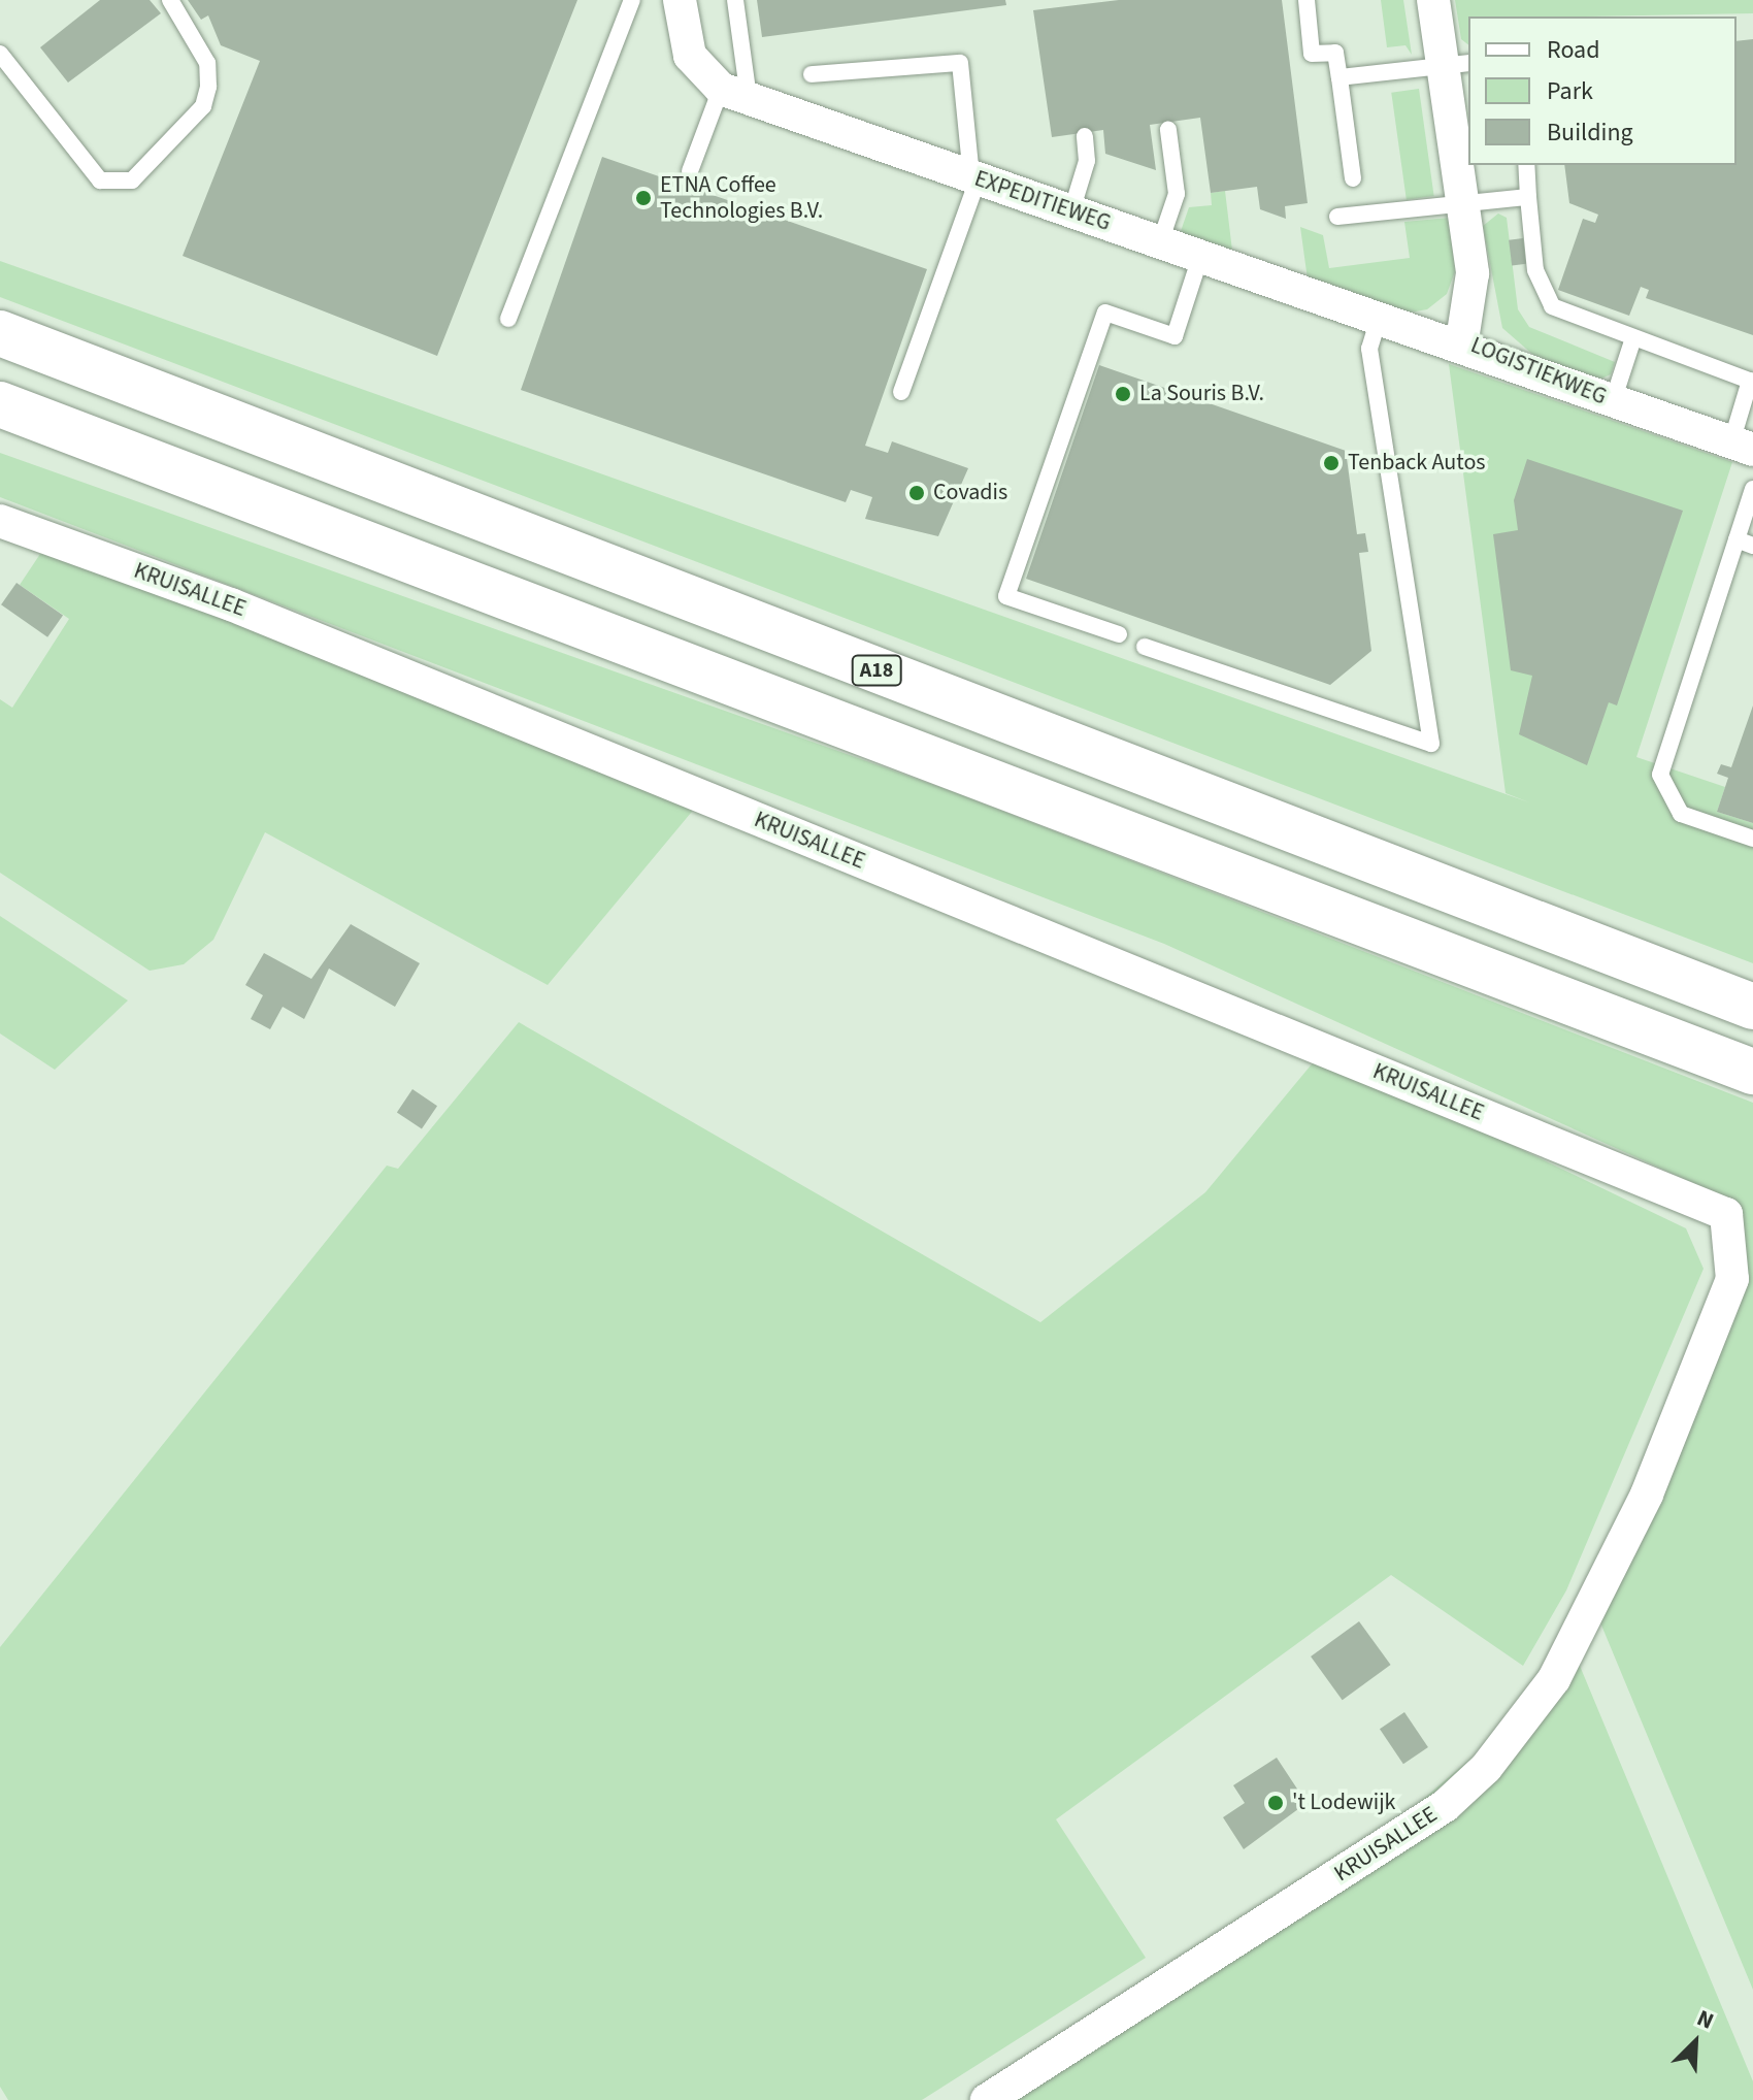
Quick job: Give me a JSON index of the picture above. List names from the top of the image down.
{
  "streets": {
    "highway": ["A18"],
    "street": ["EXPEDITIEWEG", "LOGISTIEKWEG", "KRUISALLEE"]
  },
  "crossings": [
    ["EXPEDITIEWEG", "LOGISTIEKWEG"]
  ],
  "places": [
    "ETNA Coffee Technologies B.V.",
    "La Souris B.V.",
    "Tenback Autos",
    "Covadis",
    "'t Lodewijk"
  ],
  "legend": ["Road", "Park", "Building"],
  "north": "top right"
}
